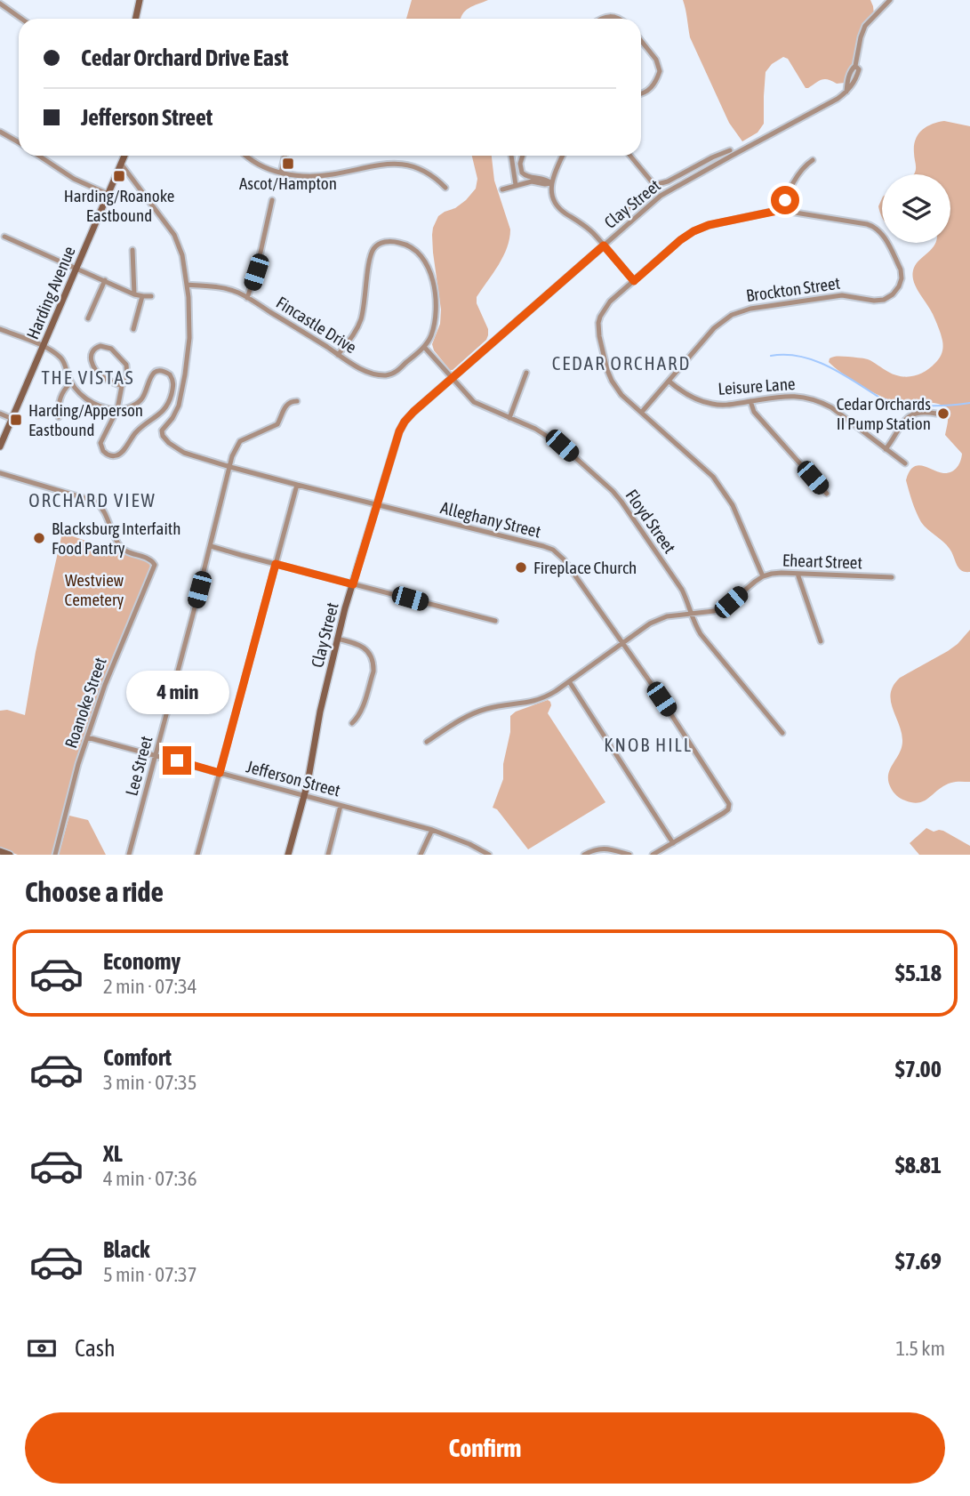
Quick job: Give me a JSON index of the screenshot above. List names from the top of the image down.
{
  "streets": {
    "street": [
      "Clay Street",
      "Brockton Street",
      "Harding Avenue",
      "Fincastle Drive",
      "Leisure Lane",
      "Alleghany Street",
      "Floyd Street",
      "Eheart Street",
      "Roanoke Street",
      "Lee Street",
      "Jefferson Street"
    ]
  },
  "crossings": [
    ["Clay Street", "Alleghany Street"],
    ["Clay Street", "Floyd Street"],
    ["Clay Street", "Jefferson Street"],
    ["Brockton Street", "Leisure Lane"],
    ["Fincastle Drive", "Alleghany Street"],
    ["Fincastle Drive", "Floyd Street"],
    ["Alleghany Street", "Eheart Street"],
    ["Alleghany Street", "Lee Street"],
    ["Floyd Street", "Eheart Street"],
    ["Roanoke Street", "Jefferson Street"],
    ["Lee Street", "Jefferson Street"]
  ],
  "districts": [
    "CEDAR ORCHARD",
    "THE VISTAS",
    "ORCHARD VIEW",
    "KNOB HILL"
  ],
  "parks": ["Westview Cemetery"],
  "places": {
    "transit": ["Ascot/Hampton", "Harding/Roanoke Eastbound", "Harding/Apperson Eastbound"],
    "other": ["Cedar Orchards II Pump Station", "Blacksburg Interfaith Food Pantry", "Fireplace Church"]
  },
  "page": {
    "banner": ["Cedar Orchard Drive East", "Jefferson Street"],
    "bubble": "4 min",
    "heading": "Choose a ride",
    "list": [
      {
        "name": "Economy",
        "note": "2 min · 07:34",
        "value": "$5.18"
      },
      {
        "name": "Comfort",
        "note": "3 min · 07:35",
        "value": "$7.00"
      },
      {
        "name": "XL",
        "note": "4 min · 07:36",
        "value": "$8.81"
      },
      {
        "name": "Black",
        "note": "5 min · 07:37",
        "value": "$7.69"
      }
    ],
    "pay": ["Cash", "1.5 km"],
    "buttons": "Confirm"
  }
}
